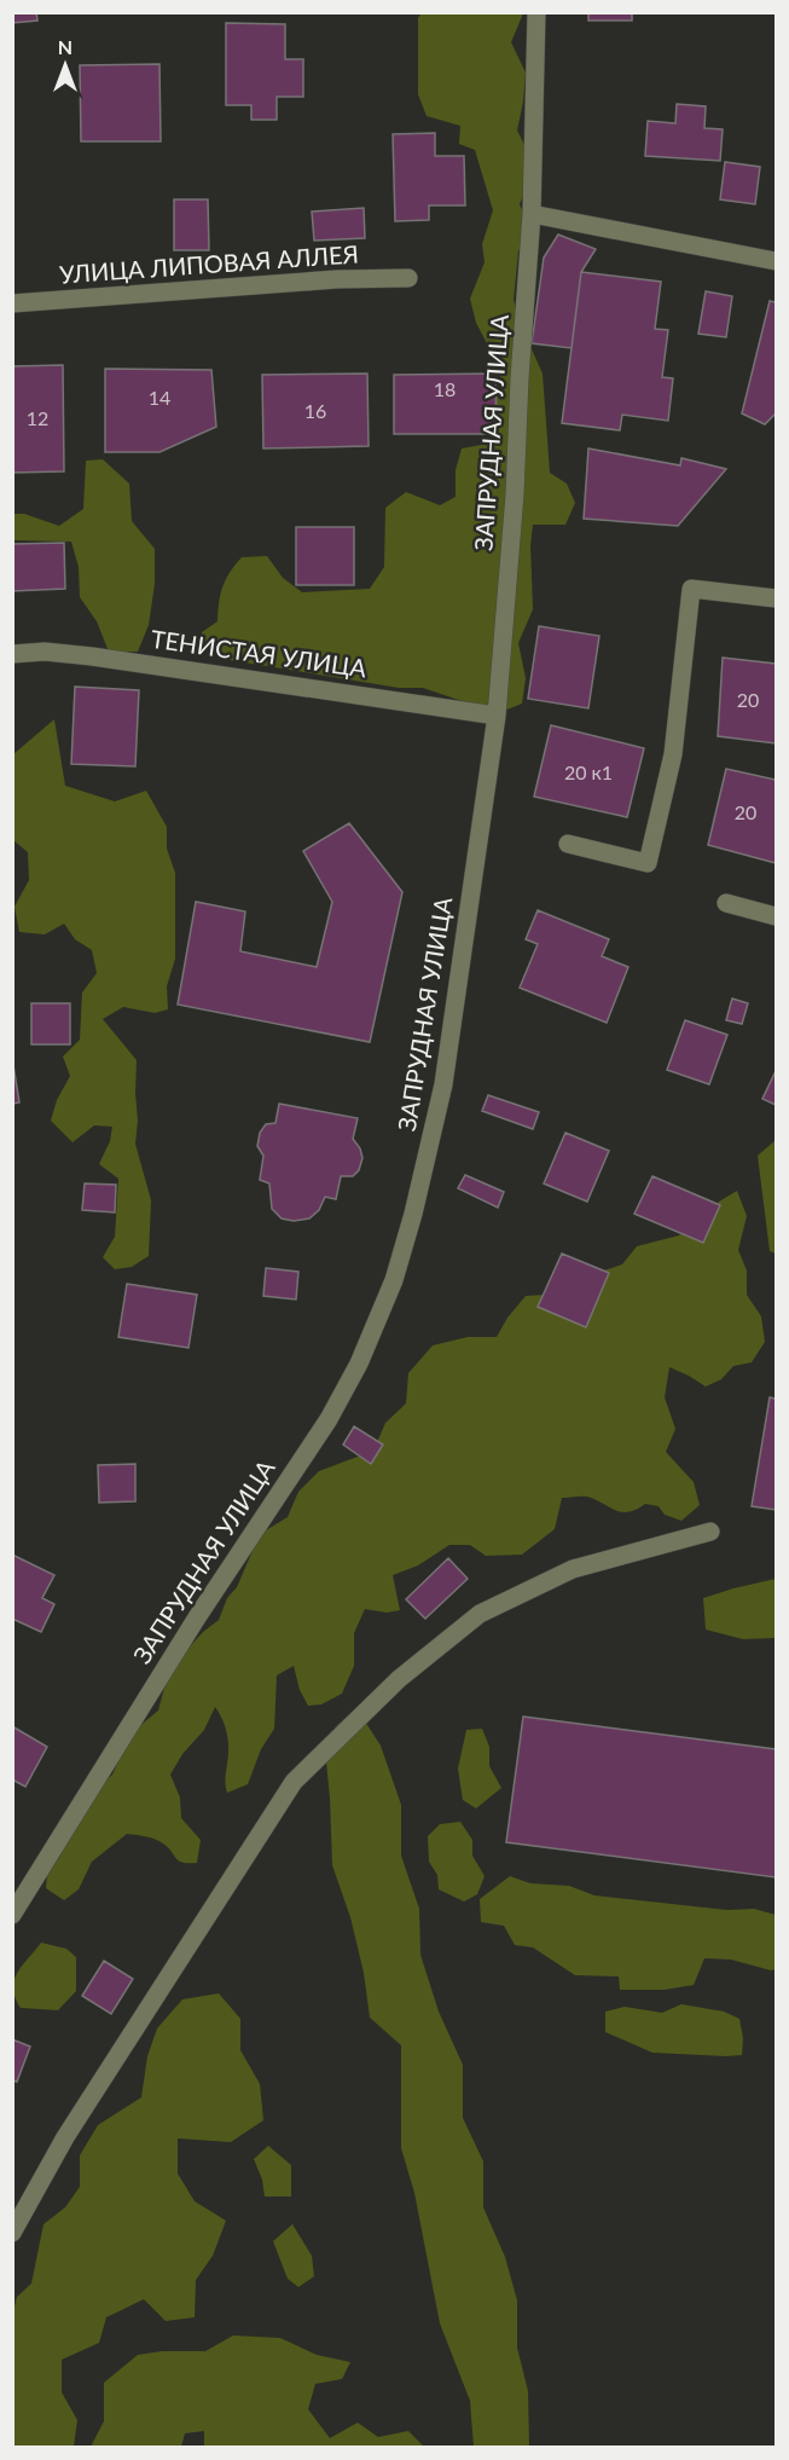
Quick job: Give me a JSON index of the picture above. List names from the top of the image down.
{
  "streets": {
    "street": ["УЛИЦА ЛИПОВАЯ АЛЛЕЯ", "ЗАПРУДНАЯ УЛИЦА", "ТЕНИСТАЯ УЛИЦА"]
  },
  "crossings": [
    ["ЗАПРУДНАЯ УЛИЦА", "ТЕНИСТАЯ УЛИЦА"]
  ],
  "house_numbers": [
    "18",
    "14",
    "16",
    "12",
    "20",
    "20 к1",
    "20"
  ],
  "north": "top"
}
